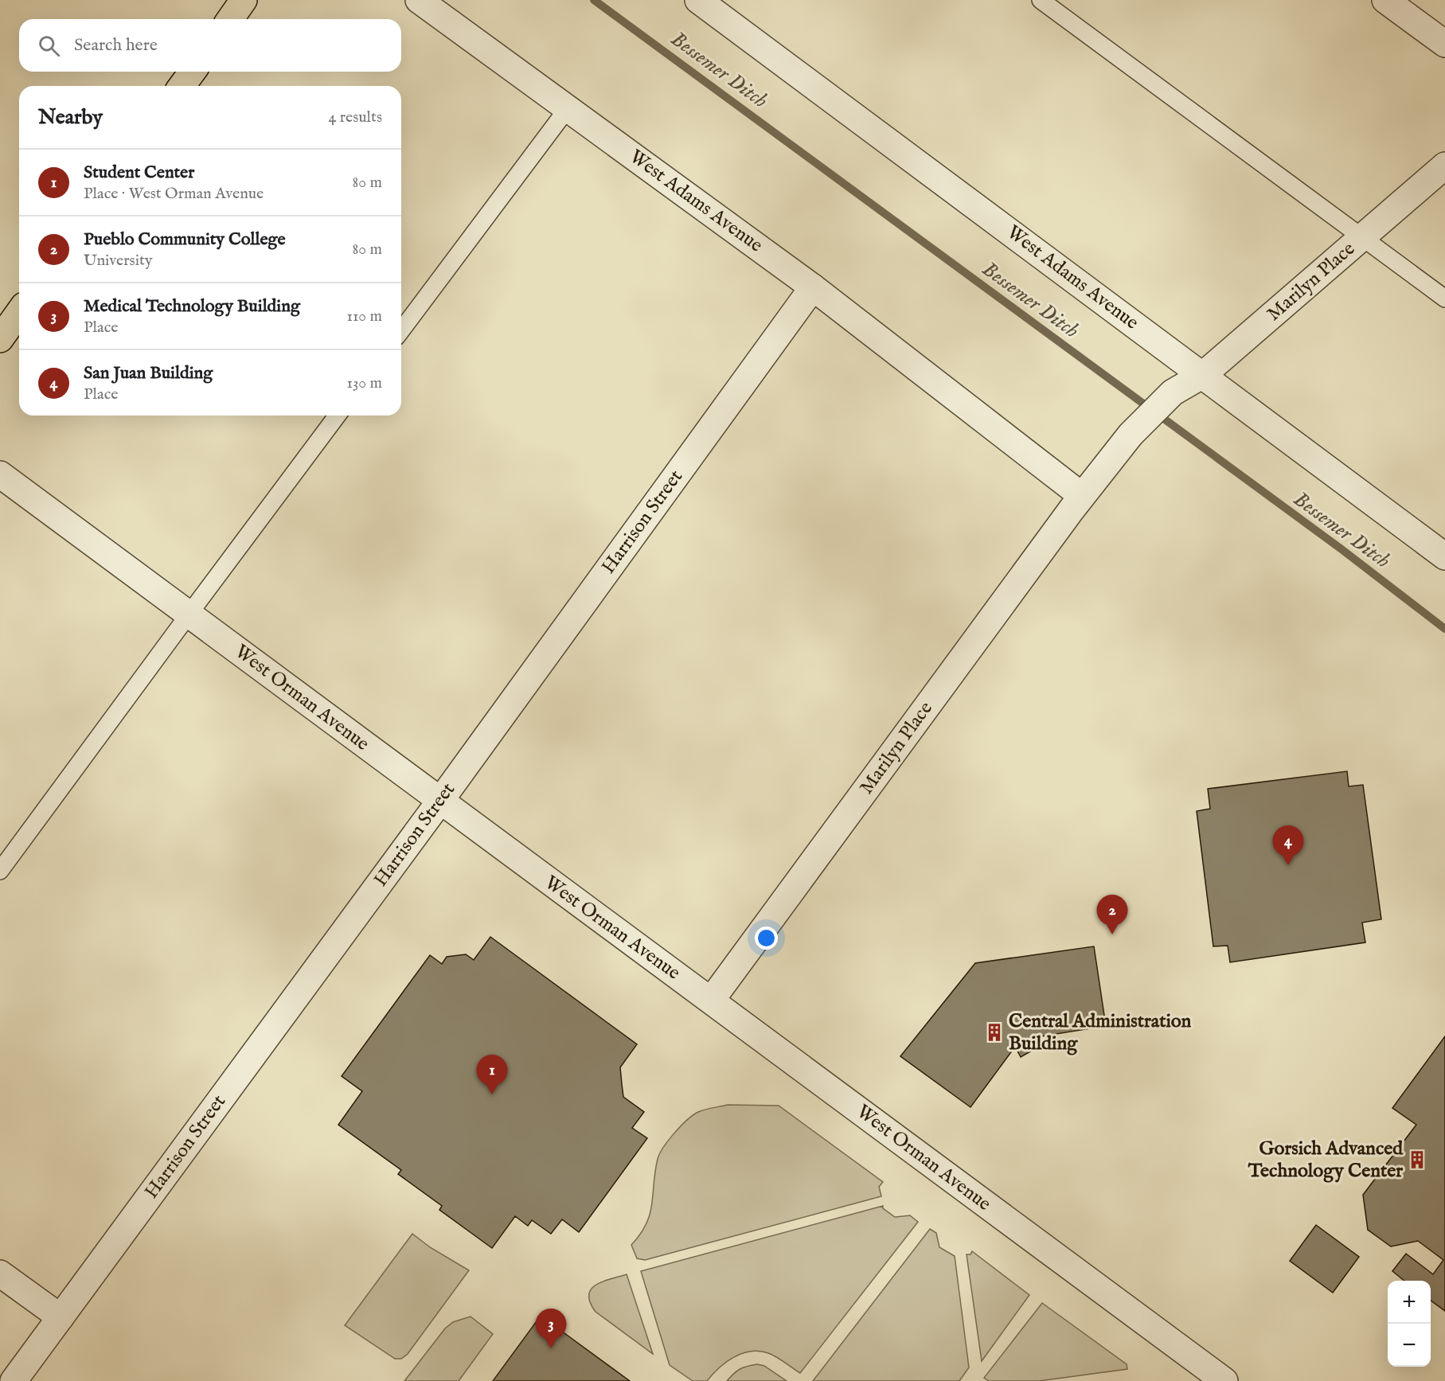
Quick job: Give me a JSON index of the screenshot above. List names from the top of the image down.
{
  "streets": {
    "street": [
      "West Adams Avenue",
      "Marilyn Place",
      "Harrison Street",
      "West Orman Avenue"
    ]
  },
  "crossings": [
    ["West Adams Avenue", "Marilyn Place"],
    ["West Adams Avenue", "Harrison Street"],
    ["Marilyn Place", "West Orman Avenue"],
    ["Harrison Street", "West Orman Avenue"]
  ],
  "water": ["Bessemer Ditch"],
  "places": {
    "building": ["Central Administration Building", "Gorsich Advanced Technology Center"]
  },
  "page": {
    "search": "Search here",
    "heading": ["Nearby", "4 results"],
    "list": [
      {
        "mark": "1",
        "name": "Student Center",
        "note": "Place · West Orman Avenue",
        "value": "80 m"
      },
      {
        "mark": "2",
        "name": "Pueblo Community College",
        "note": "University",
        "value": "80 m"
      },
      {
        "mark": "3",
        "name": "Medical Technology Building",
        "note": "Place",
        "value": "110 m"
      },
      {
        "mark": "4",
        "name": "San Juan Building",
        "note": "Place",
        "value": "130 m"
      }
    ],
    "pins": [
      "4",
      "2",
      "1",
      "3"
    ],
    "map_buttons": ["+", "−"]
  }
}
